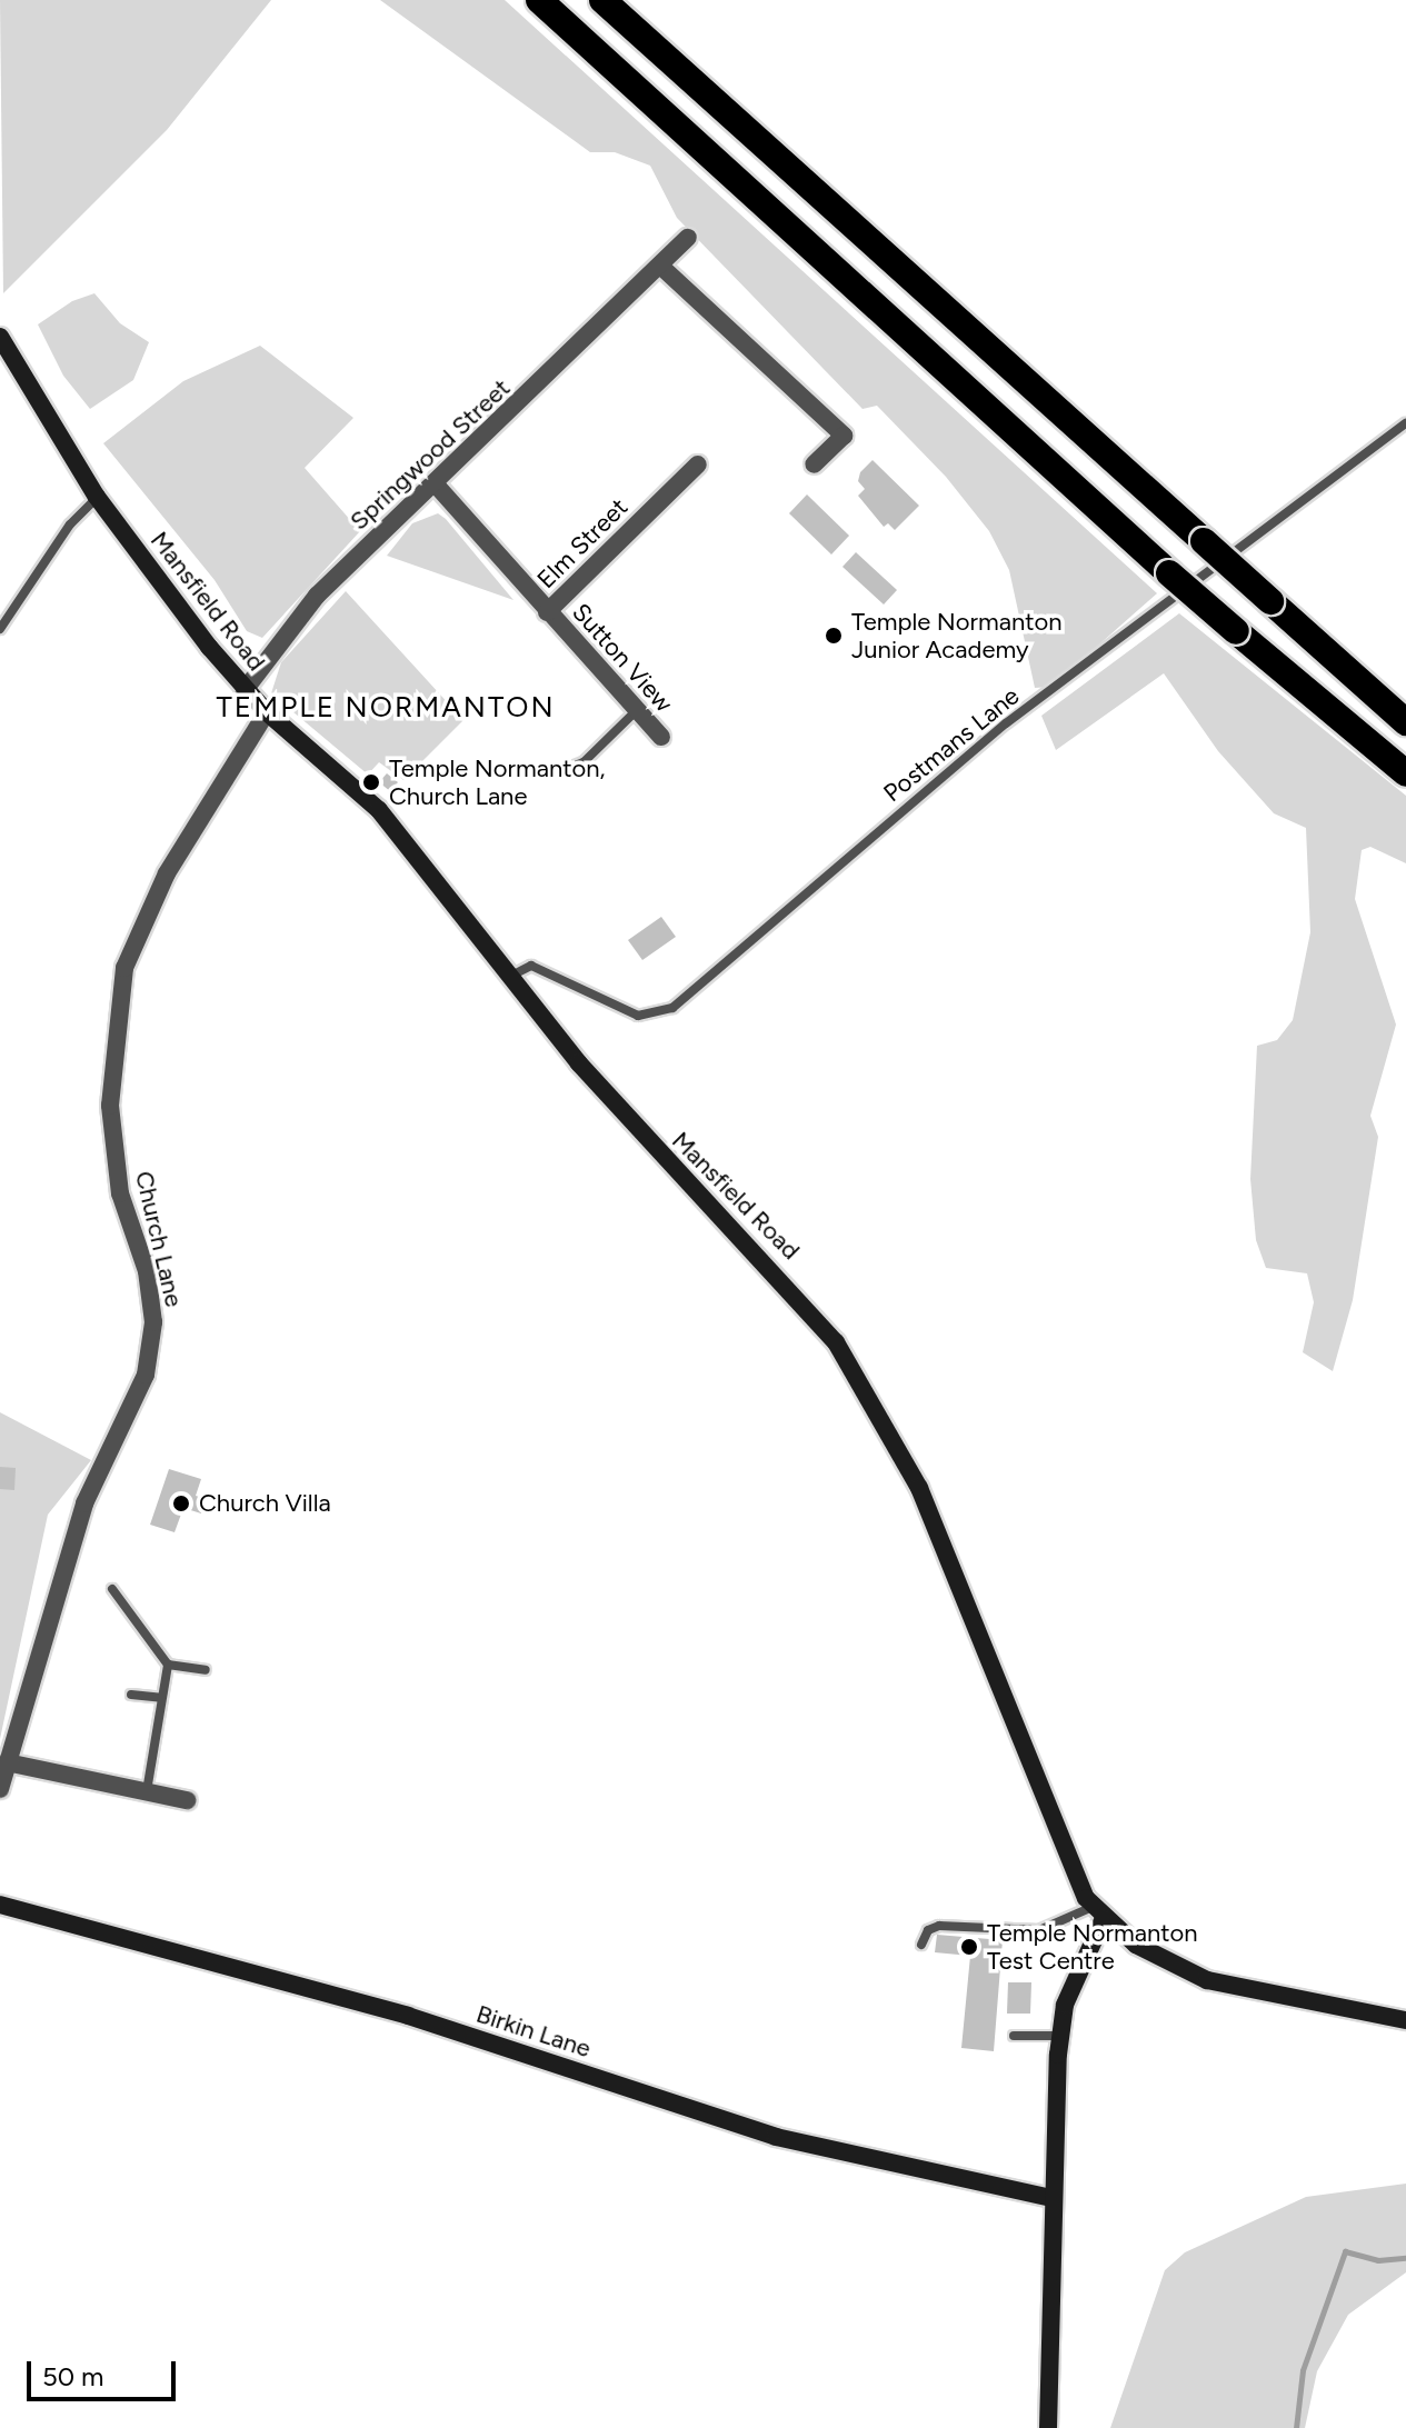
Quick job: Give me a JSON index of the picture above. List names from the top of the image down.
{
  "streets": {
    "main road": ["Mansfield Road", "Birkin Lane"],
    "street": [
      "Springwood Street",
      "Elm Street",
      "Sutton View",
      "Church Lane"
    ],
    "lane": ["Postmans Lane"]
  },
  "crossings": [
    ["Springwood Street", "Elm Street"],
    ["Springwood Street", "Mansfield Road"],
    ["Elm Street", "Sutton View"],
    ["Mansfield Road", "Postmans Lane"],
    ["Mansfield Road", "Church Lane"]
  ],
  "districts": ["TEMPLE NORMANTON"],
  "places": [
    "Temple Normanton Junior Academy",
    "Temple Normanton, Church Lane",
    "Church Villa",
    "Temple Normanton Test Centre"
  ],
  "scale_bar": "50 m"
}
